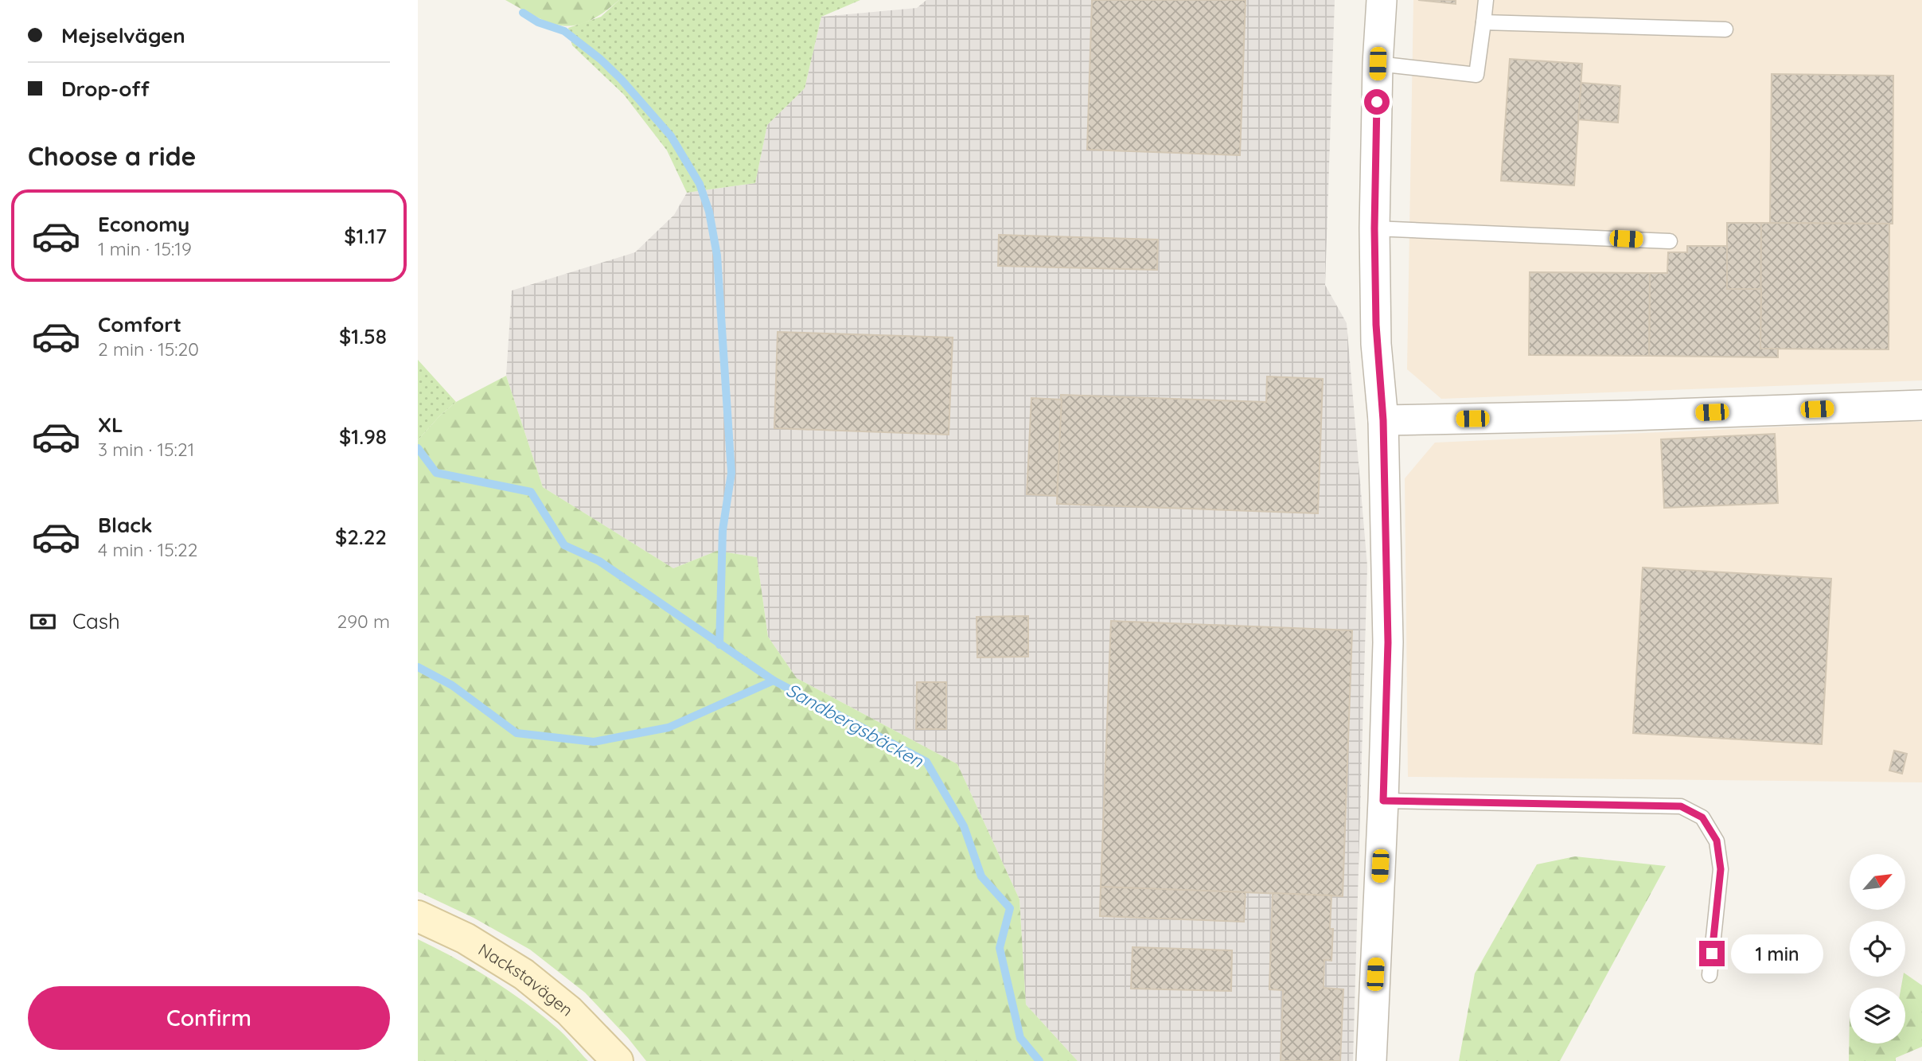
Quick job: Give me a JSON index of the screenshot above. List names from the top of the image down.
{
  "streets": {
    "street": ["Nackstavägen"]
  },
  "water": ["Sandbergsbäcken"],
  "north": "top right",
  "page": {
    "banner": ["Mejselvägen", "Drop-off"],
    "heading": "Choose a ride",
    "list": [
      {
        "name": "Economy",
        "note": "1 min · 15:19",
        "value": "$1.17"
      },
      {
        "name": "Comfort",
        "note": "2 min · 15:20",
        "value": "$1.58"
      },
      {
        "name": "XL",
        "note": "3 min · 15:21",
        "value": "$1.98"
      },
      {
        "name": "Black",
        "note": "4 min · 15:22",
        "value": "$2.22"
      }
    ],
    "pay": ["Cash", "290 m"],
    "bubble": "1 min",
    "buttons": "Confirm"
  }
}
